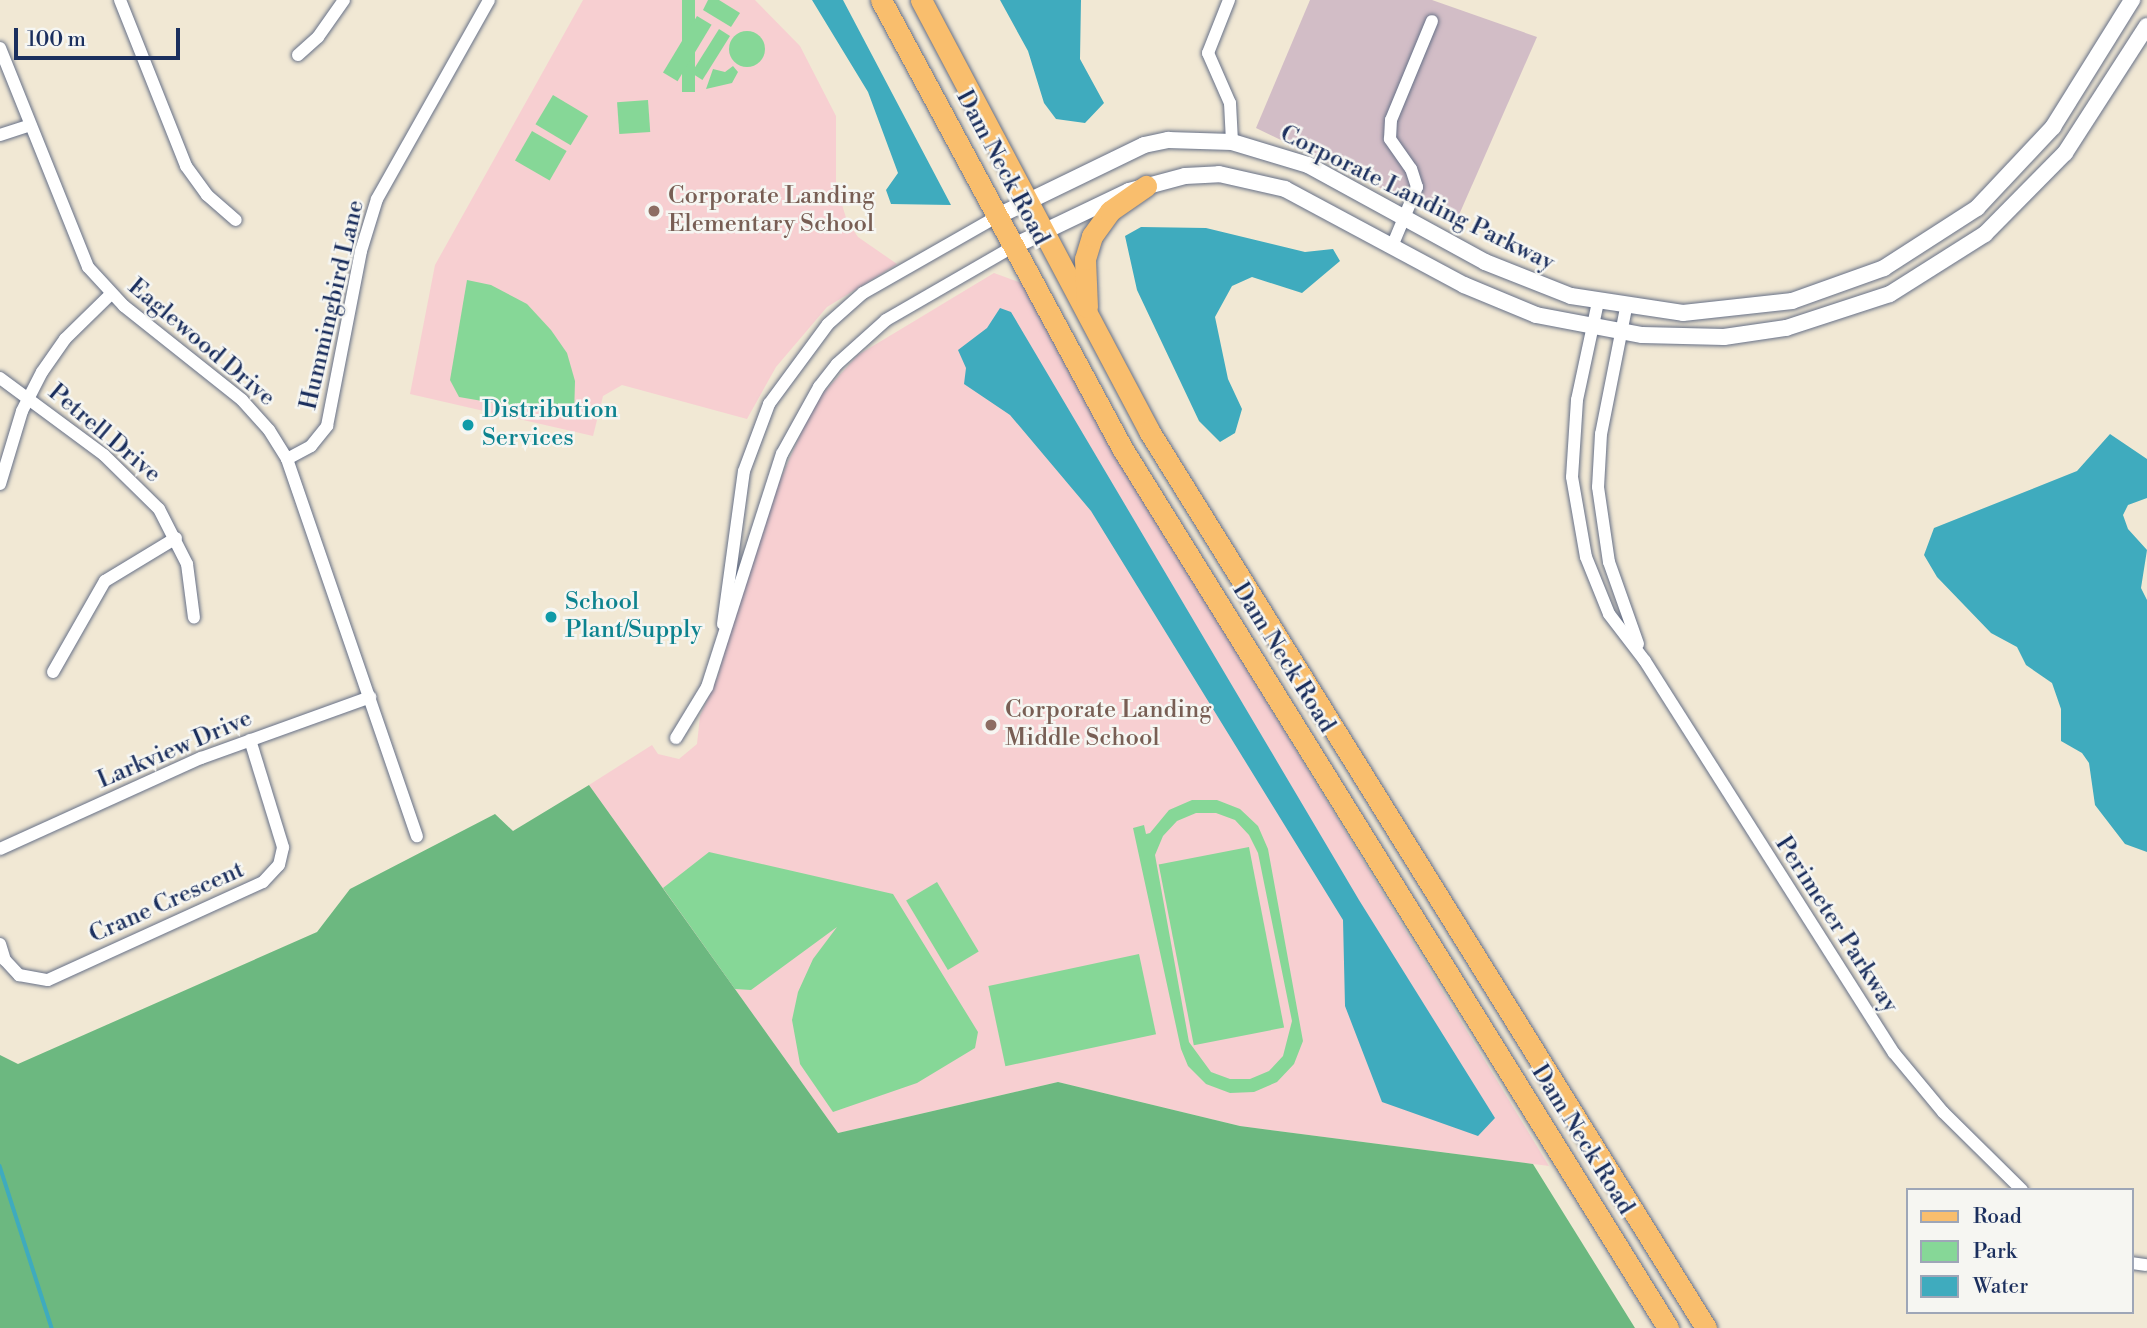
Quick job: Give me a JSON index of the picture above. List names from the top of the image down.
{
  "streets": {
    "main road": ["Dam Neck Road"],
    "street": [
      "Corporate Landing Parkway",
      "Hummingbird Lane",
      "Eaglewood Drive",
      "Petrell Drive",
      "Larkview Drive",
      "Crane Crescent",
      "Perimeter Parkway"
    ]
  },
  "crossings": [
    ["Dam Neck Road", "Corporate Landing Parkway"],
    ["Corporate Landing Parkway", "Perimeter Parkway"],
    ["Hummingbird Lane", "Eaglewood Drive"],
    ["Eaglewood Drive", "Larkview Drive"],
    ["Larkview Drive", "Crane Crescent"]
  ],
  "places": [
    "Corporate Landing Elementary School",
    "Distribution Services",
    "School Plant/Supply",
    "Corporate Landing Middle School"
  ],
  "legend": ["Road", "Park", "Water"],
  "scale_bar": "100 m"
}
